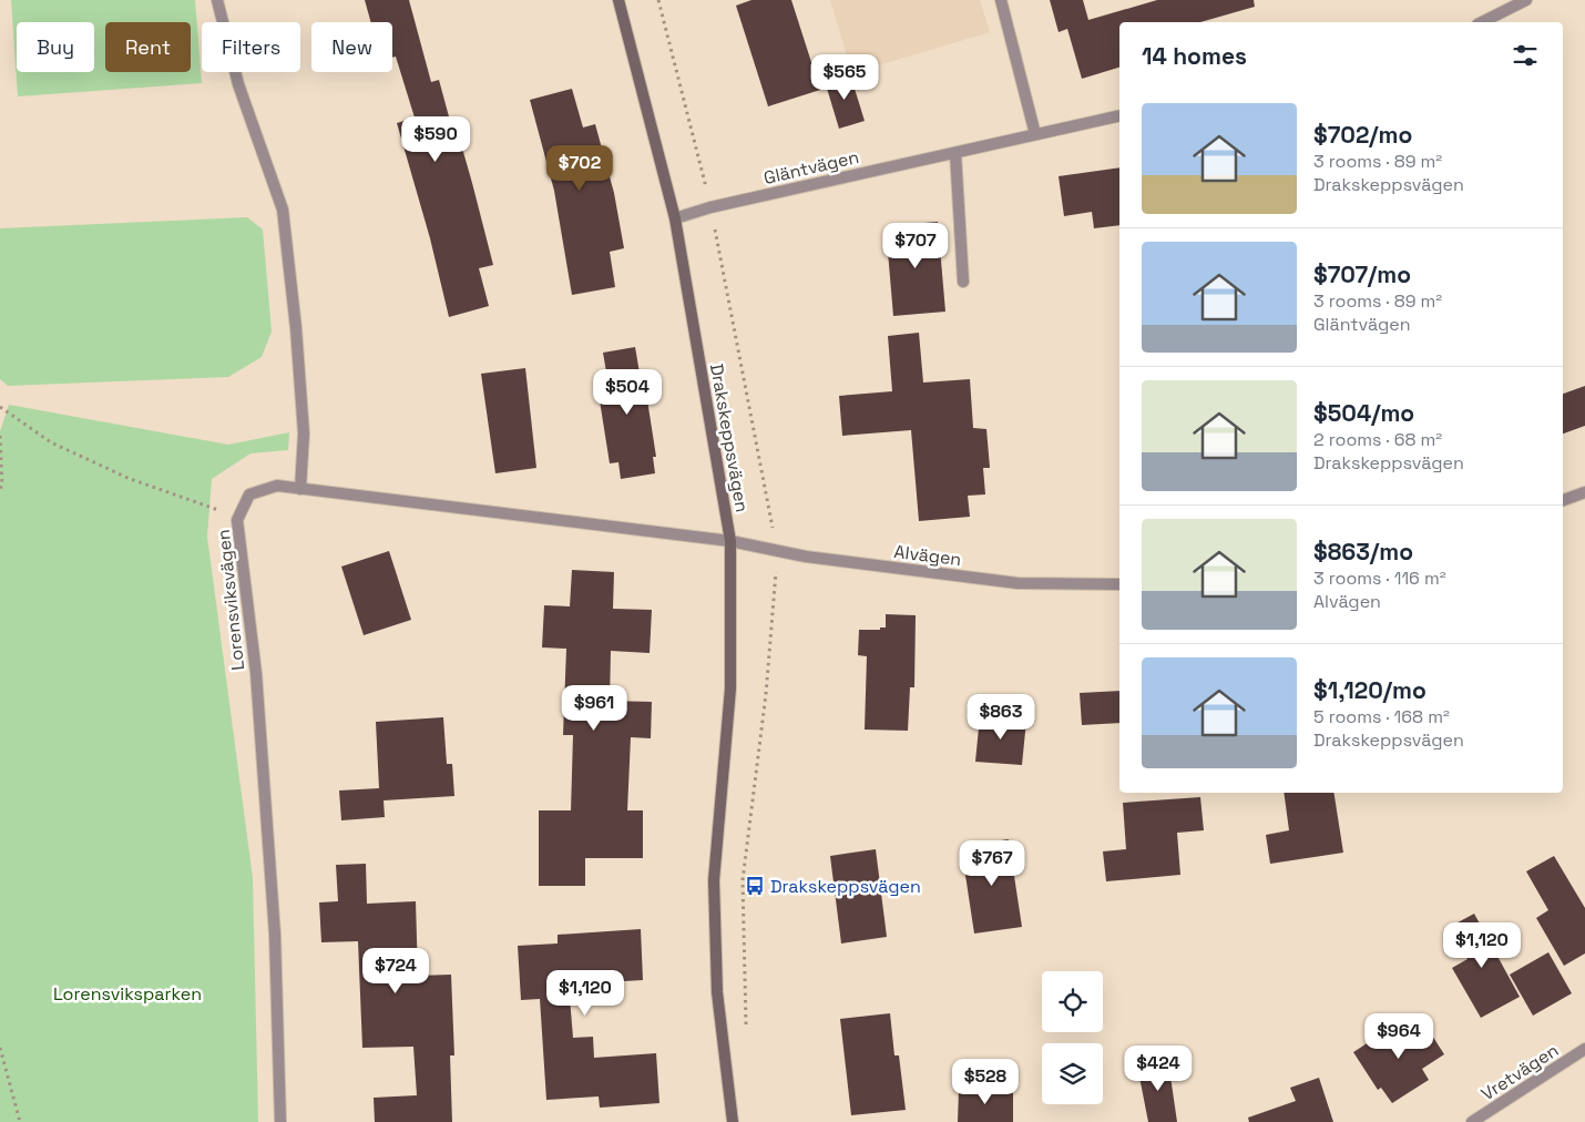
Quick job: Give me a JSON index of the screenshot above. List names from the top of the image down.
{
  "streets": {
    "street": [
      "Gläntvägen",
      "Drakskeppsvägen",
      "Alvägen",
      "Lorensviksvägen",
      "Vretvägen"
    ]
  },
  "crossings": [
    ["Gläntvägen", "Drakskeppsvägen"],
    ["Drakskeppsvägen", "Alvägen"],
    ["Drakskeppsvägen", "Lorensviksvägen"],
    ["Alvägen", "Lorensviksvägen"]
  ],
  "parks": ["Lorensviksparken"],
  "places": {
    "bus stop": ["Drakskeppsvägen"]
  },
  "page": {
    "chip": [
      "Buy",
      "Rent",
      "Filters",
      "New"
    ],
    "heading": "14 homes",
    "price": [
      "$565",
      "$590",
      "$702",
      "$707",
      "$504",
      "$961",
      "$863",
      "$767",
      "$1,120",
      "$724",
      "$1,120",
      "$964",
      "$424",
      "$528"
    ],
    "list": [
      {
        "name": "$702/mo",
        "note": "3 rooms · 89 m² · Drakskeppsvägen"
      },
      {
        "name": "$707/mo",
        "note": "3 rooms · 89 m² · Gläntvägen"
      },
      {
        "name": "$504/mo",
        "note": "2 rooms · 68 m² · Drakskeppsvägen"
      },
      {
        "name": "$863/mo",
        "note": "3 rooms · 116 m² · Alvägen"
      },
      {
        "name": "$1,120/mo",
        "note": "5 rooms · 168 m² · Drakskeppsvägen"
      }
    ]
  }
}
